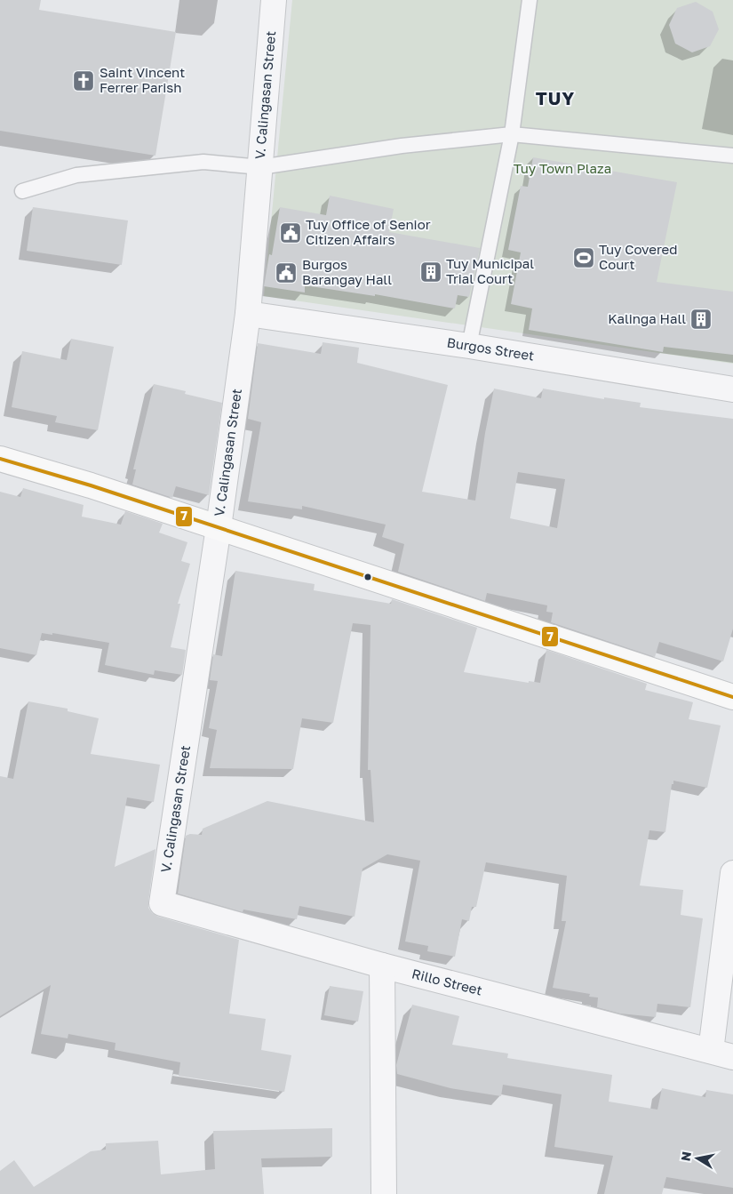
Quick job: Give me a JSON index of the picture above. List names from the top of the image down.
{
  "streets": {
    "street": ["V. Calingasan Street", "Burgos Street", "Rillo Street"]
  },
  "crossings": [
    ["V. Calingasan Street", "Burgos Street"],
    ["V. Calingasan Street", "Rillo Street"]
  ],
  "districts": ["TUY"],
  "parks": ["Tuy Town Plaza"],
  "places": {
    "church": ["Saint Vincent Ferrer Parish"],
    "public building": ["Tuy Office of Senior Citizen Affairs", "Burgos Barangay Hall"],
    "sports": ["Tuy Covered Court"],
    "building": ["Tuy Municipal Trial Court", "Kalinga Hall"]
  },
  "lines": ["transit line 7"],
  "north": "left"
}
